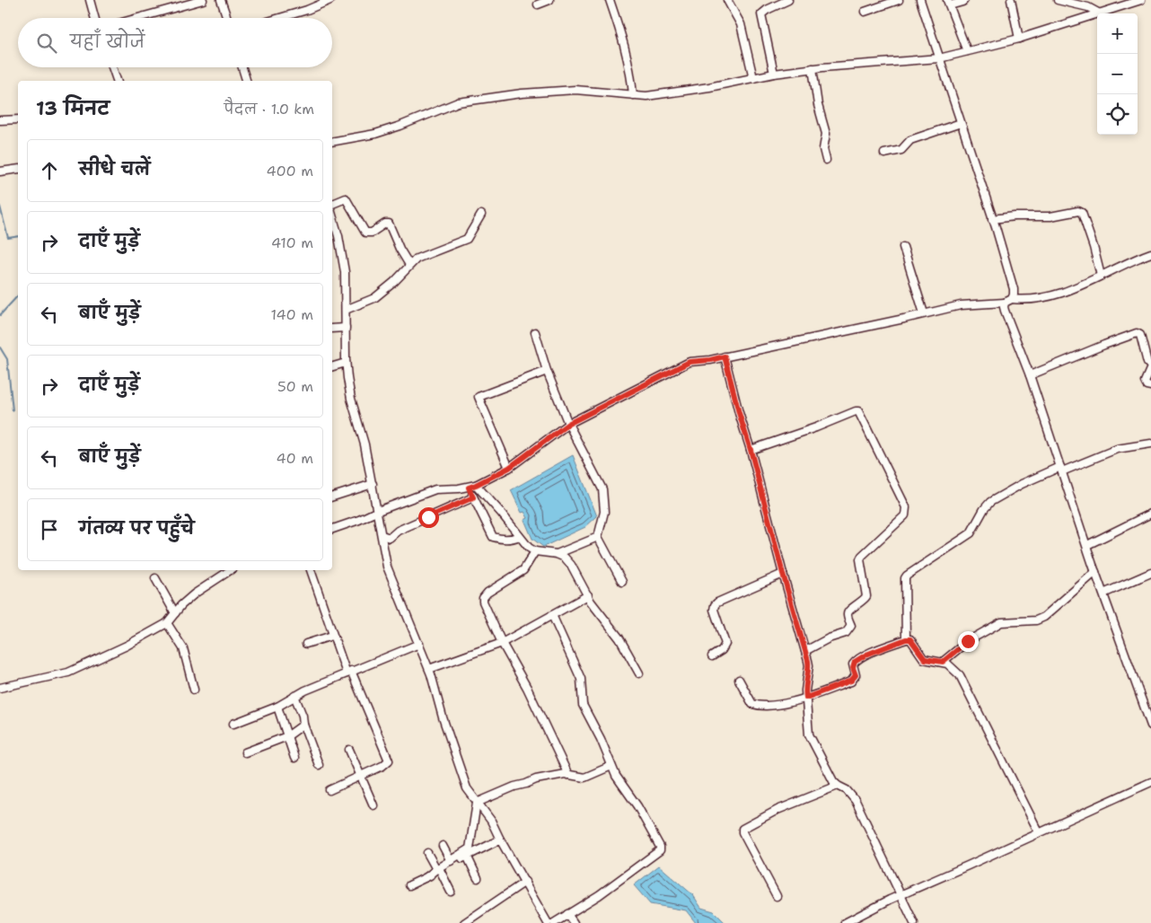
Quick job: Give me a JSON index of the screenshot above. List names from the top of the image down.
{
  "page": {
    "map_buttons": ["+", "−"],
    "search": "यहाँ खोजें",
    "heading": ["13 मिनट", "पैदल · 1.0 km"],
    "list": [
      ["सीधे चलें", "400 m"],
      ["दाएँ मुड़ें", "410 m"],
      ["बाएँ मुड़ें", "140 m"],
      ["दाएँ मुड़ें", "50 m"],
      ["बाएँ मुड़ें", "40 m"],
      "गंतव्य पर पहुँचे"
    ]
  }
}
